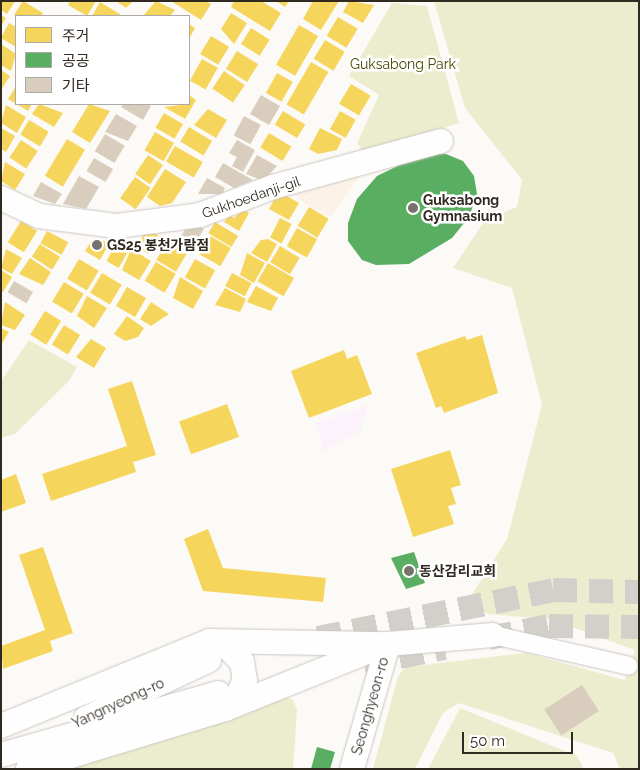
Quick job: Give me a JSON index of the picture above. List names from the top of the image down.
{
  "streets": {
    "main road": ["Gukhoedanji-gil", "Yangnyeong-ro", "Seonghyeon-ro"]
  },
  "parks": ["Guksabong Park"],
  "places": ["Guksabong Gymnasium", "GS25 봉천가람점", "동산감리교회"],
  "legend": ["주거", "공공", "기타"],
  "scale_bar": "50 m"
}
